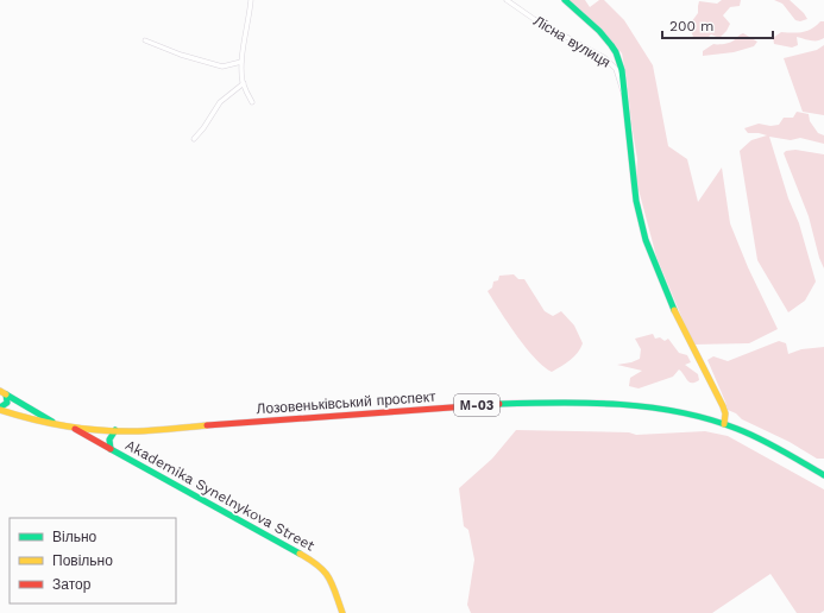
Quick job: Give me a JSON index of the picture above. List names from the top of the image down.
{
  "streets": {
    "main road": ["Лозовеньківський проспект", "М-03", "Akademika Synelnykova Street"],
    "street": ["Лісна вулиця"]
  },
  "crossings": [
    ["Лозовеньківський проспект", "Akademika Synelnykova Street"]
  ],
  "legend": ["Вільно", "Повільно", "Затор"],
  "scale_bar": "200 m"
}
